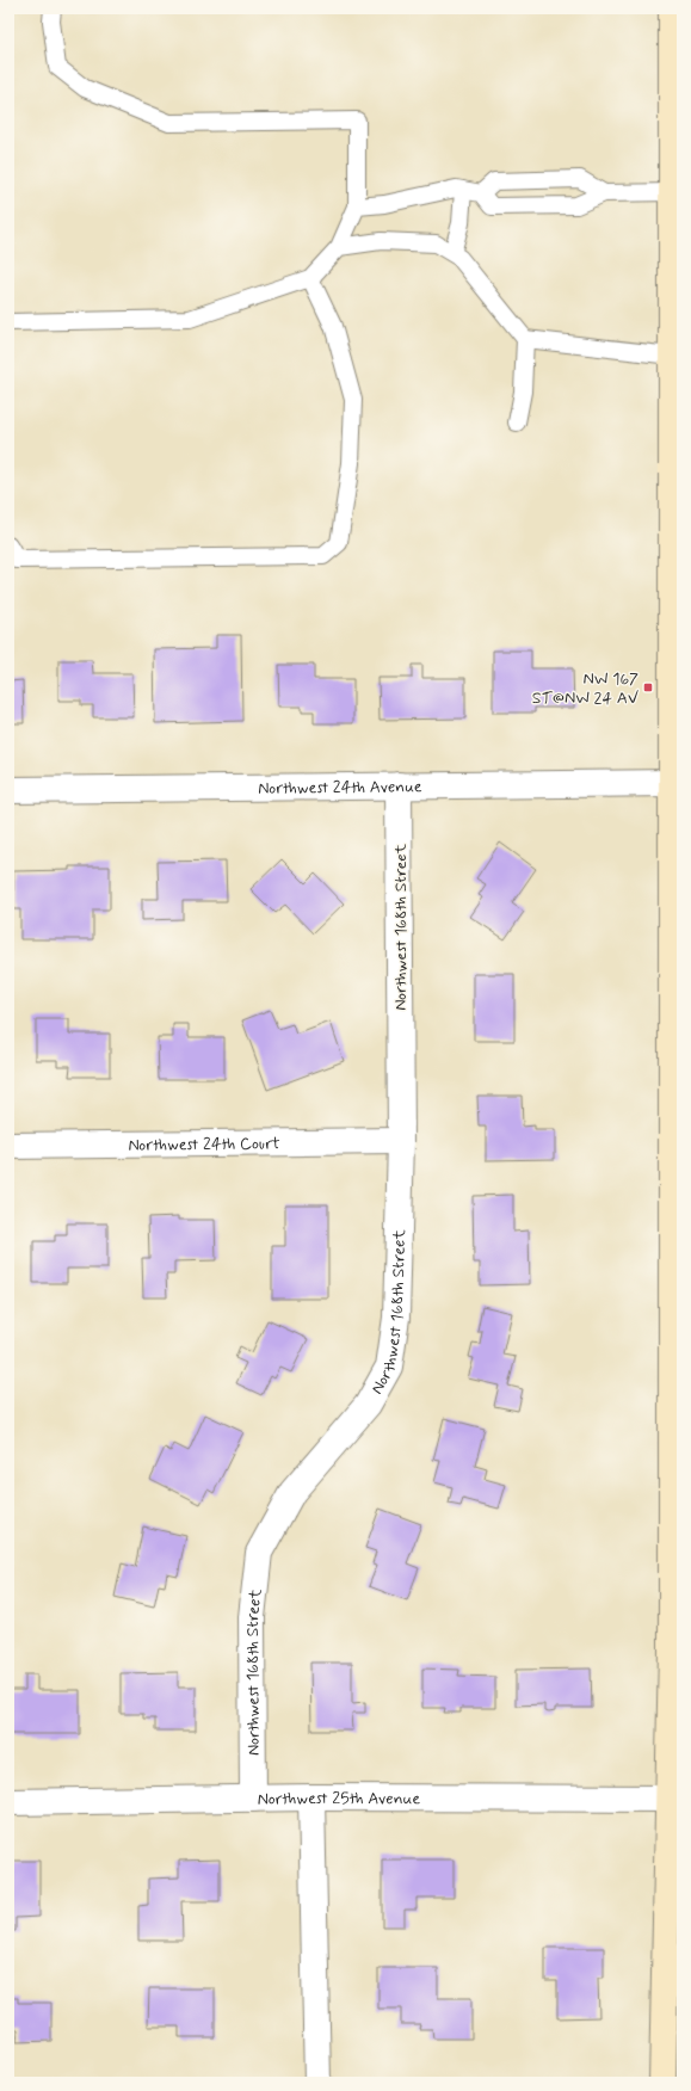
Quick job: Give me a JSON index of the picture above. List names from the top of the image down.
{
  "streets": {
    "street": [
      "Northwest 24th Avenue",
      "Northwest 168th Street",
      "Northwest 24th Court",
      "Northwest 25th Avenue"
    ]
  },
  "crossings": [
    ["Northwest 24th Avenue", "Northwest 168th Street"],
    ["Northwest 168th Street", "Northwest 24th Court"],
    ["Northwest 168th Street", "Northwest 25th Avenue"]
  ],
  "places": {
    "transit": ["NW 167 ST@NW 24 AV"]
  }
}
